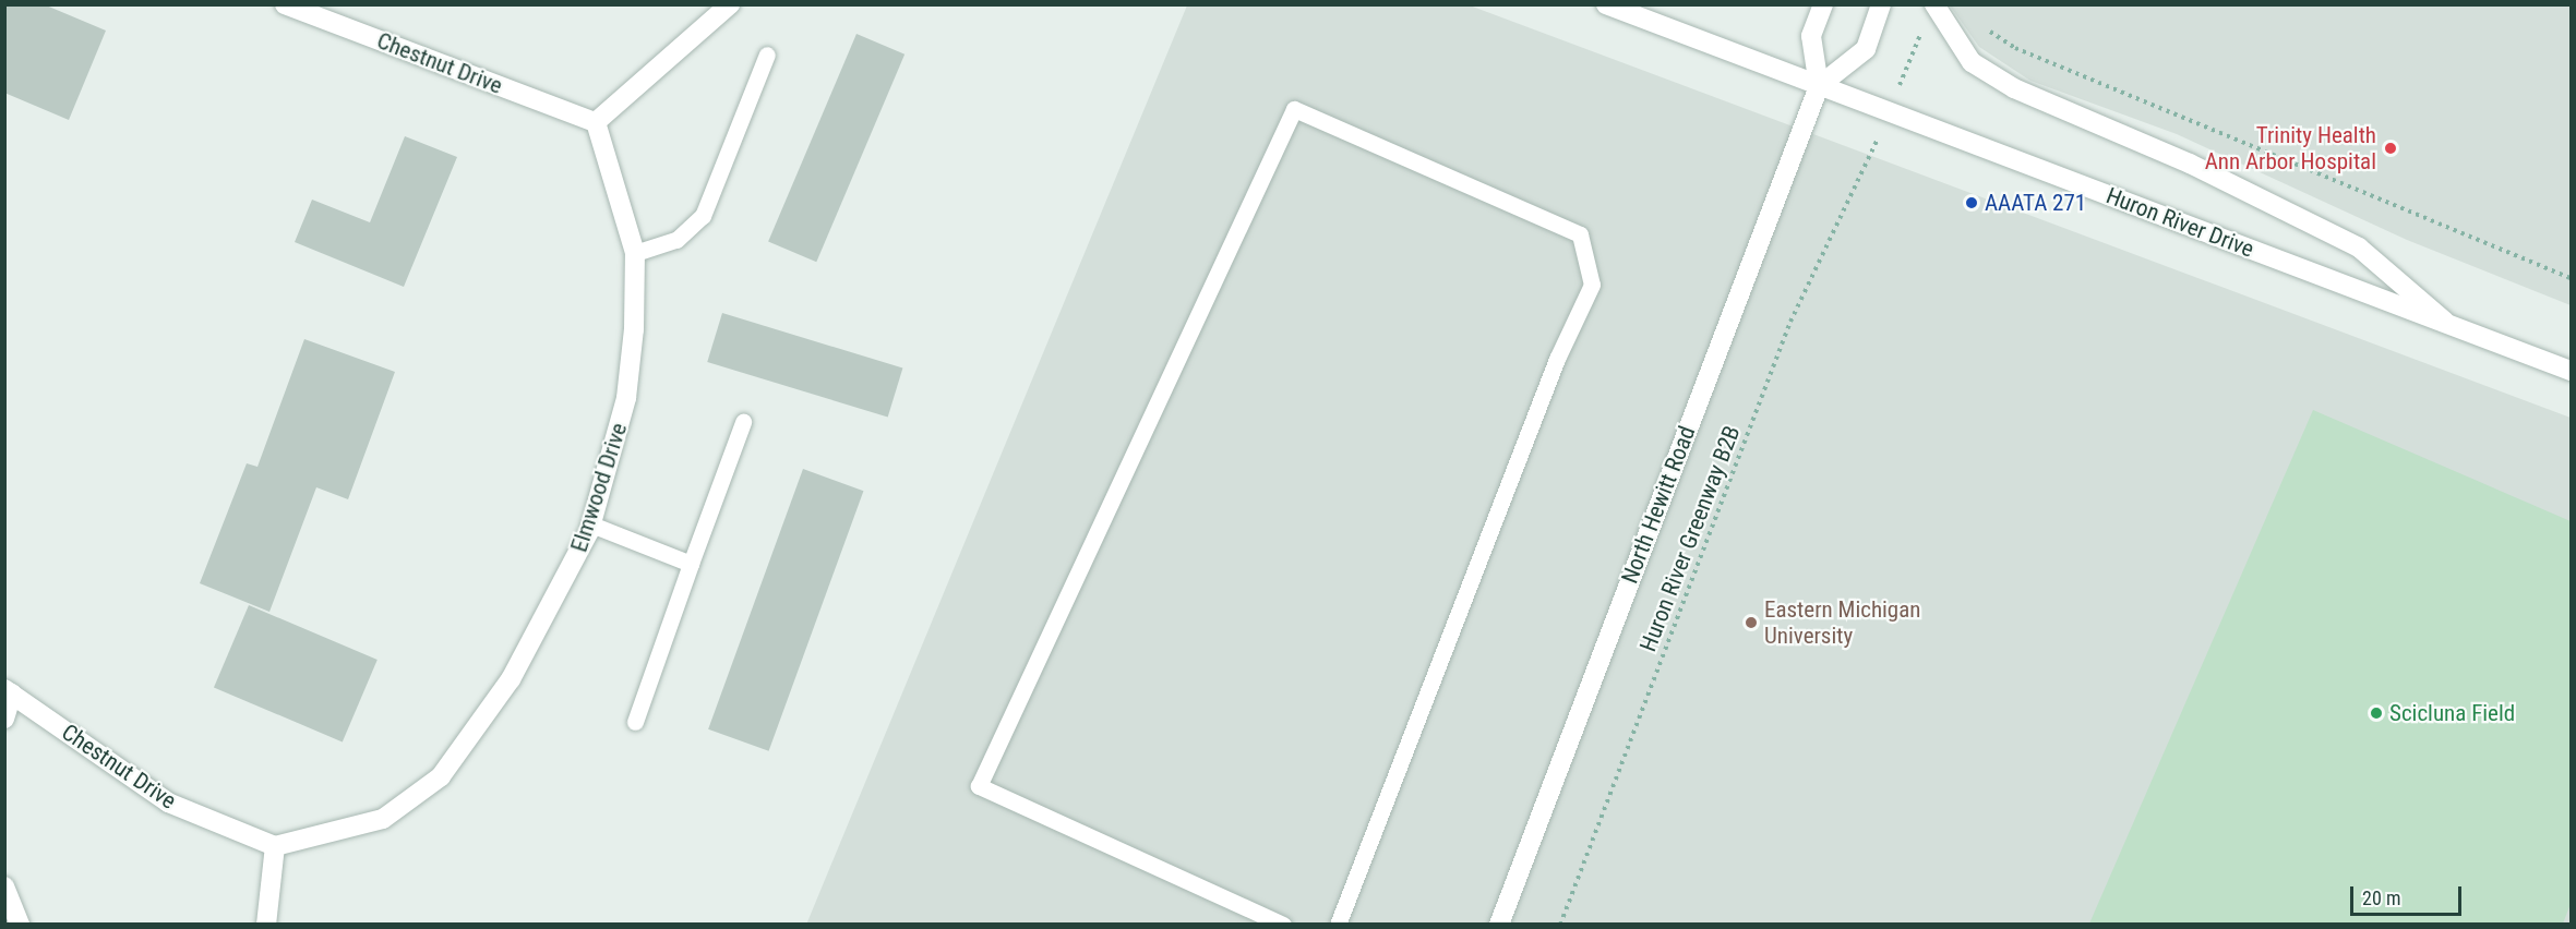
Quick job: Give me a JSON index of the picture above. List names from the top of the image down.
{
  "streets": {
    "street": [
      "Chestnut Drive",
      "Huron River Drive",
      "Elmwood Drive",
      "North Hewitt Road"
    ],
    "path": ["Huron River Greenway B2B"]
  },
  "crossings": [
    ["Chestnut Drive", "Elmwood Drive"],
    ["Huron River Drive", "North Hewitt Road"]
  ],
  "places": [
    "Trinity Health Ann Arbor Hospital",
    "AAATA 271",
    "Eastern Michigan University",
    "Scicluna Field"
  ],
  "scale_bar": "20 m"
}
